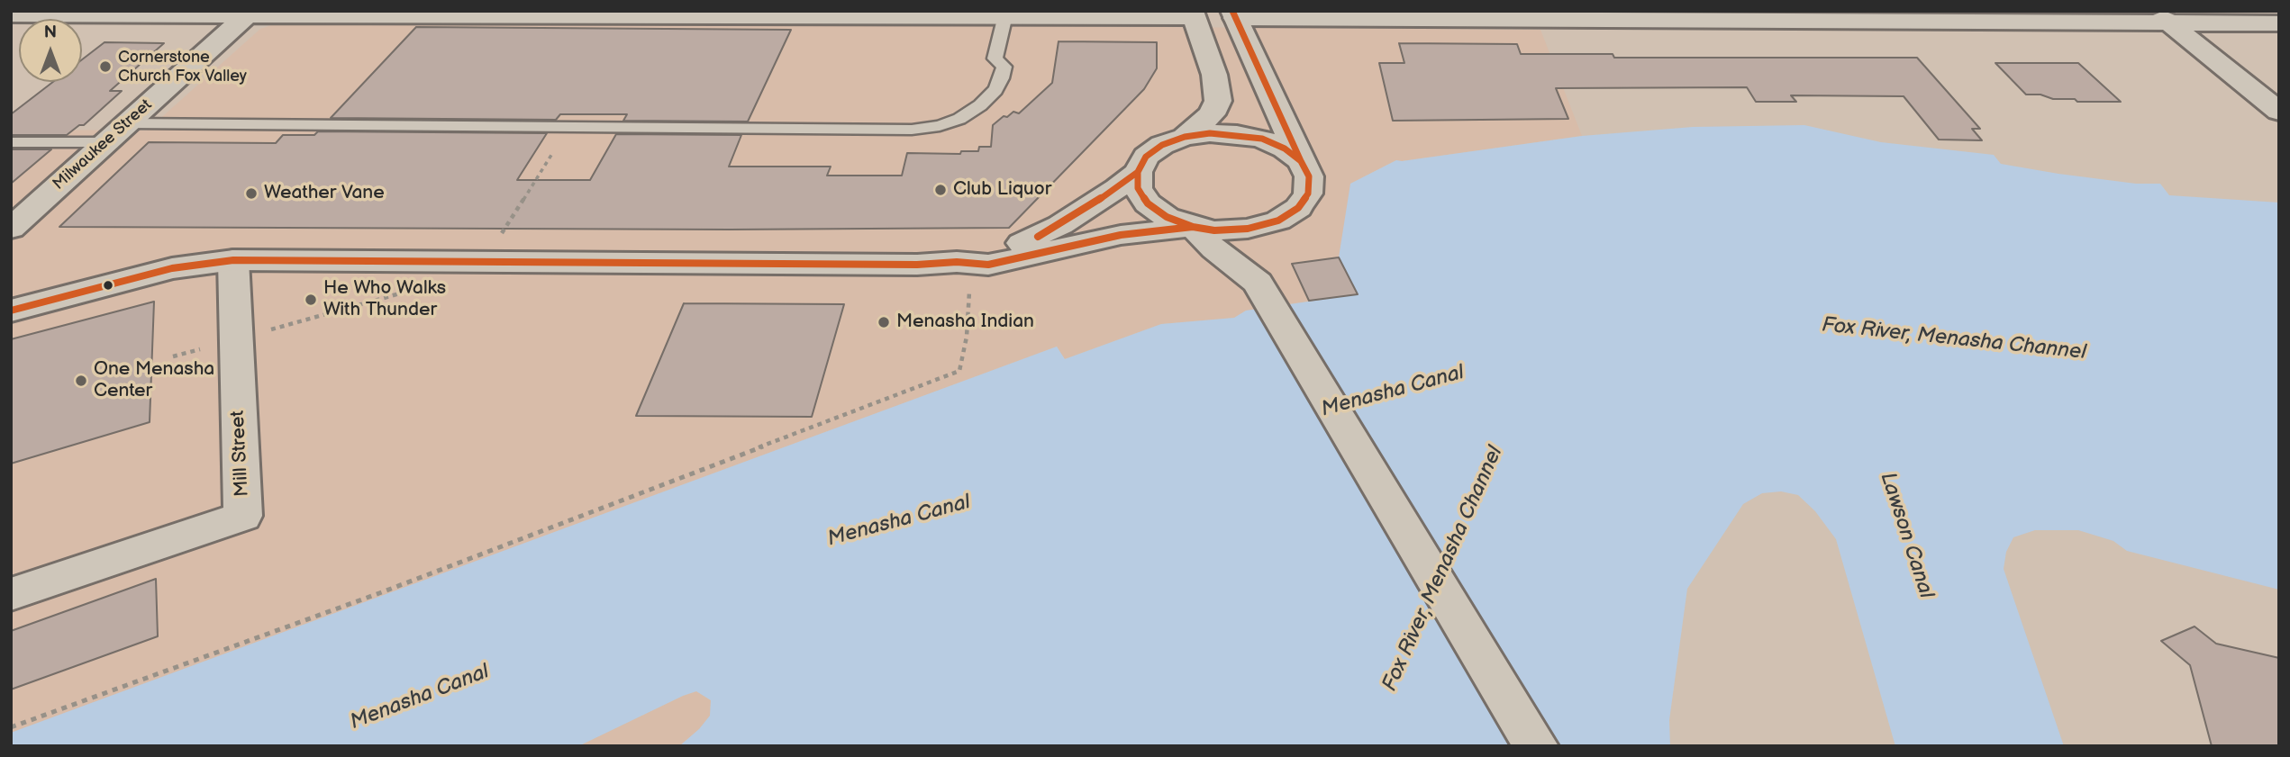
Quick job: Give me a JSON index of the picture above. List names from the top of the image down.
{
  "streets": {
    "street": ["Milwaukee Street", "Mill Street"]
  },
  "water": ["Fox River, Menasha Channel", "Menasha Canal", "Lawson Canal"],
  "places": [
    "Cornerstone Church Fox Valley",
    "Club Liquor",
    "Weather Vane",
    "He Who Walks With Thunder",
    "Menasha Indian",
    "One Menasha Center"
  ],
  "north": "top"
}
